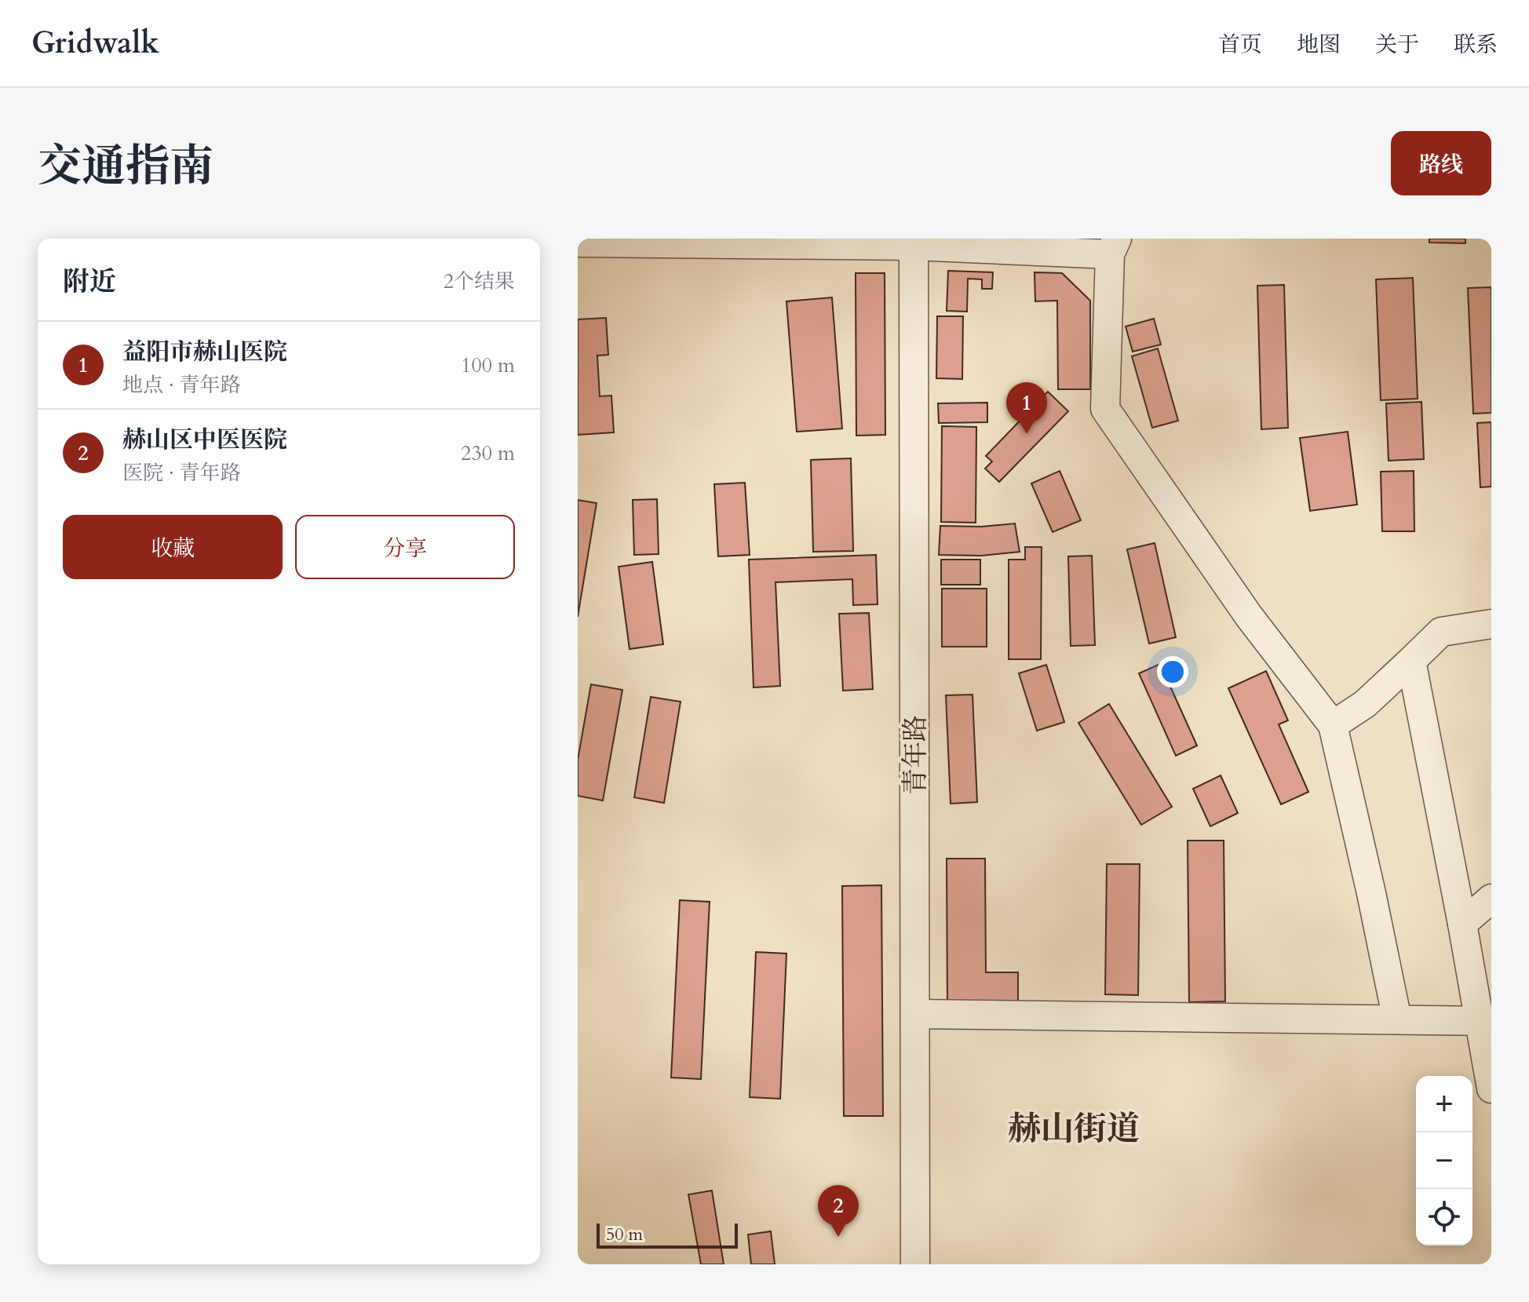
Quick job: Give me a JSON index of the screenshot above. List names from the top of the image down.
{
  "streets": {
    "street": ["青年路"]
  },
  "districts": ["赫山街道"],
  "scale_bar": "50 m",
  "page": {
    "header": "Gridwalk",
    "nav": [
      "首页",
      "地图",
      "关于",
      "联系"
    ],
    "title": "交通指南",
    "buttons": [
      "路线",
      ["收藏", "分享"]
    ],
    "heading": ["附近", "2个结果"],
    "list": [
      {
        "mark": "1",
        "name": "益阳市赫山医院",
        "note": "地点 · 青年路",
        "value": "100 m"
      },
      {
        "mark": "2",
        "name": "赫山区中医医院",
        "note": "医院 · 青年路",
        "value": "230 m"
      }
    ],
    "pins": ["1", "2"],
    "map_buttons": ["+", "−"],
    "scale": "50 m"
  }
}
